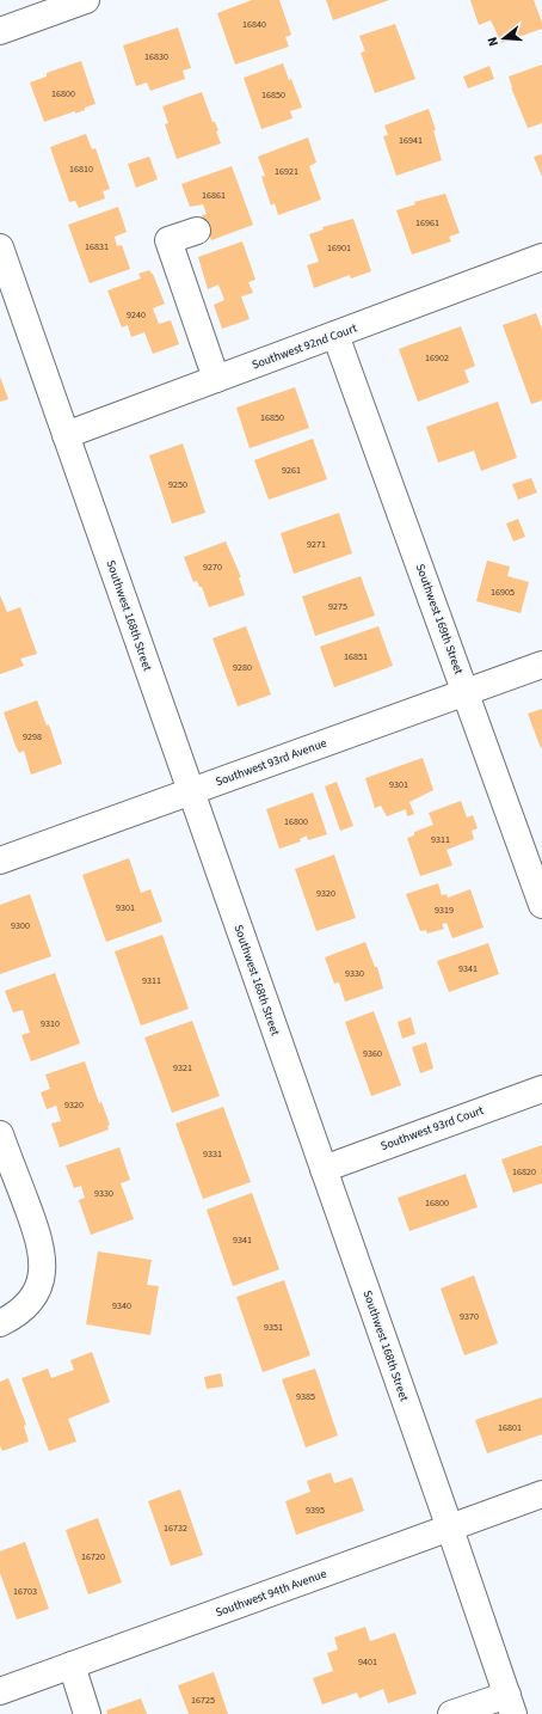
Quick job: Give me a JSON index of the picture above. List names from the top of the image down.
{
  "streets": {
    "street": [
      "Southwest 92nd Court",
      "Southwest 168th Street",
      "Southwest 169th Street",
      "Southwest 93rd Avenue",
      "Southwest 93rd Court",
      "Southwest 94th Avenue"
    ]
  },
  "crossings": [
    ["Southwest 92nd Court", "Southwest 168th Street"],
    ["Southwest 92nd Court", "Southwest 169th Street"],
    ["Southwest 168th Street", "Southwest 93rd Avenue"],
    ["Southwest 168th Street", "Southwest 93rd Court"],
    ["Southwest 168th Street", "Southwest 94th Avenue"],
    ["Southwest 169th Street", "Southwest 93rd Avenue"]
  ],
  "house_numbers": [
    "16840",
    "16830",
    "16800",
    "16850",
    "16941",
    "16810",
    "16921",
    "16861",
    "16961",
    "16831",
    "16901",
    "9240",
    "16902",
    "16850",
    "9261",
    "9250",
    "9271",
    "9270",
    "16905",
    "9275",
    "16851",
    "9280",
    "9298",
    "9301",
    "16800",
    "9311",
    "9320",
    "9301",
    "9319",
    "9300",
    "9341",
    "9330",
    "9311",
    "9310",
    "9360",
    "9321",
    "9320",
    "9331",
    "16820",
    "9330",
    "16800",
    "9341",
    "9340",
    "9370",
    "9351",
    "9385",
    "16801",
    "9395",
    "16732",
    "16720",
    "16703",
    "9401",
    "16725"
  ],
  "north": "left"
}
